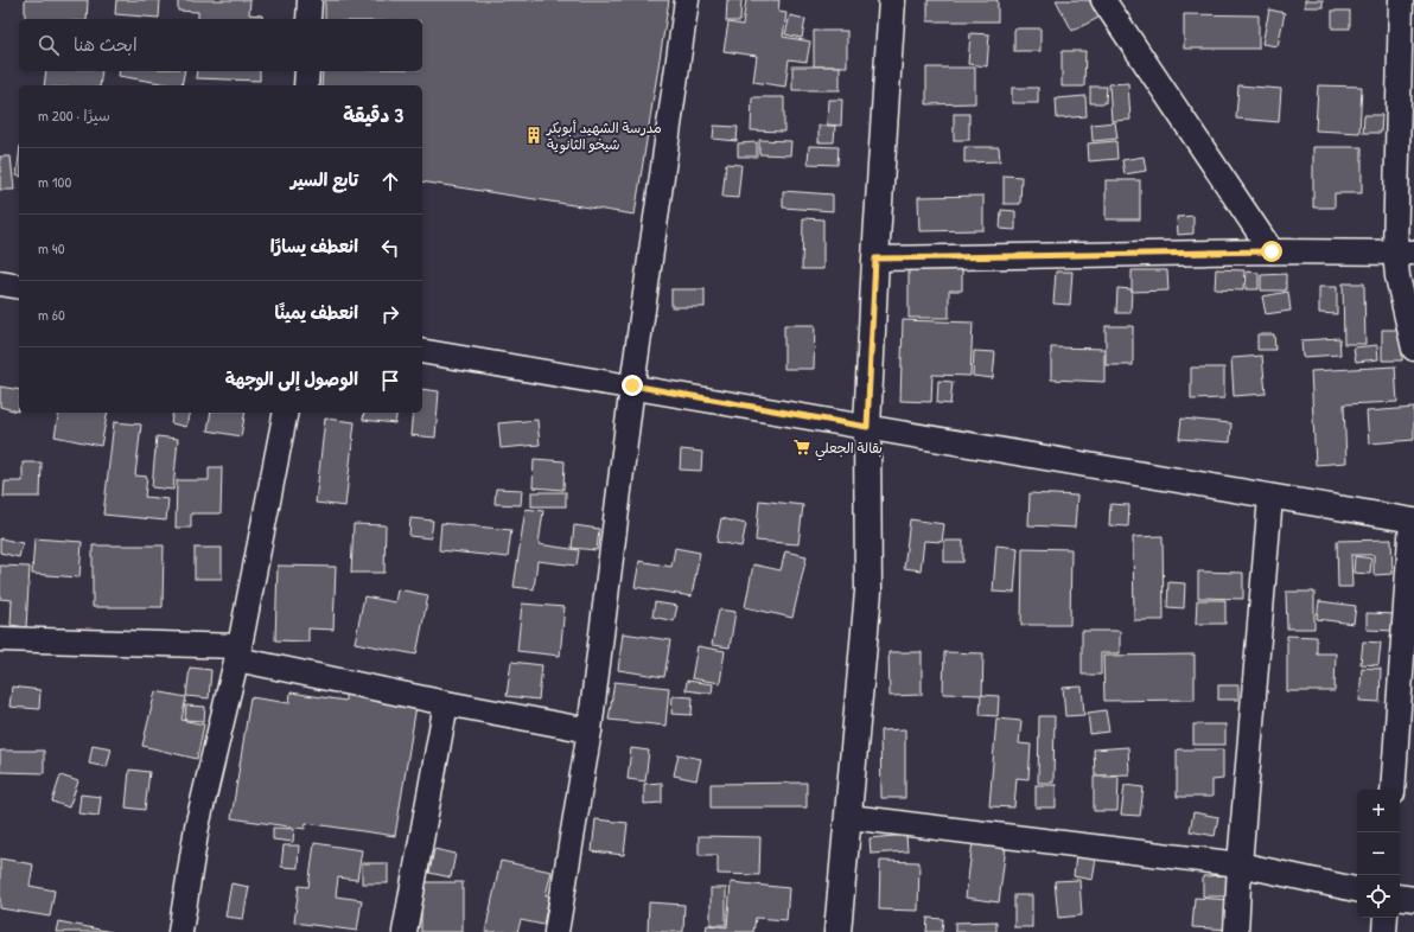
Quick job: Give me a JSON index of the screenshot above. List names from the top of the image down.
{
  "places": {
    "building": ["مدرسة الشهيد أبوبكر شيخو الثانوية"],
    "supermarket": ["بقالة الجعلي"]
  },
  "page": {
    "search": "ابحث هنا",
    "heading": ["3 دقيقة", "سيرًا · 200 m"],
    "list": [
      ["تابع السير", "100 m"],
      ["انعطف يسارًا", "40 m"],
      ["انعطف يمينًا", "60 m"],
      "الوصول إلى الوجهة"
    ],
    "map_buttons": ["+", "−"]
  }
}
